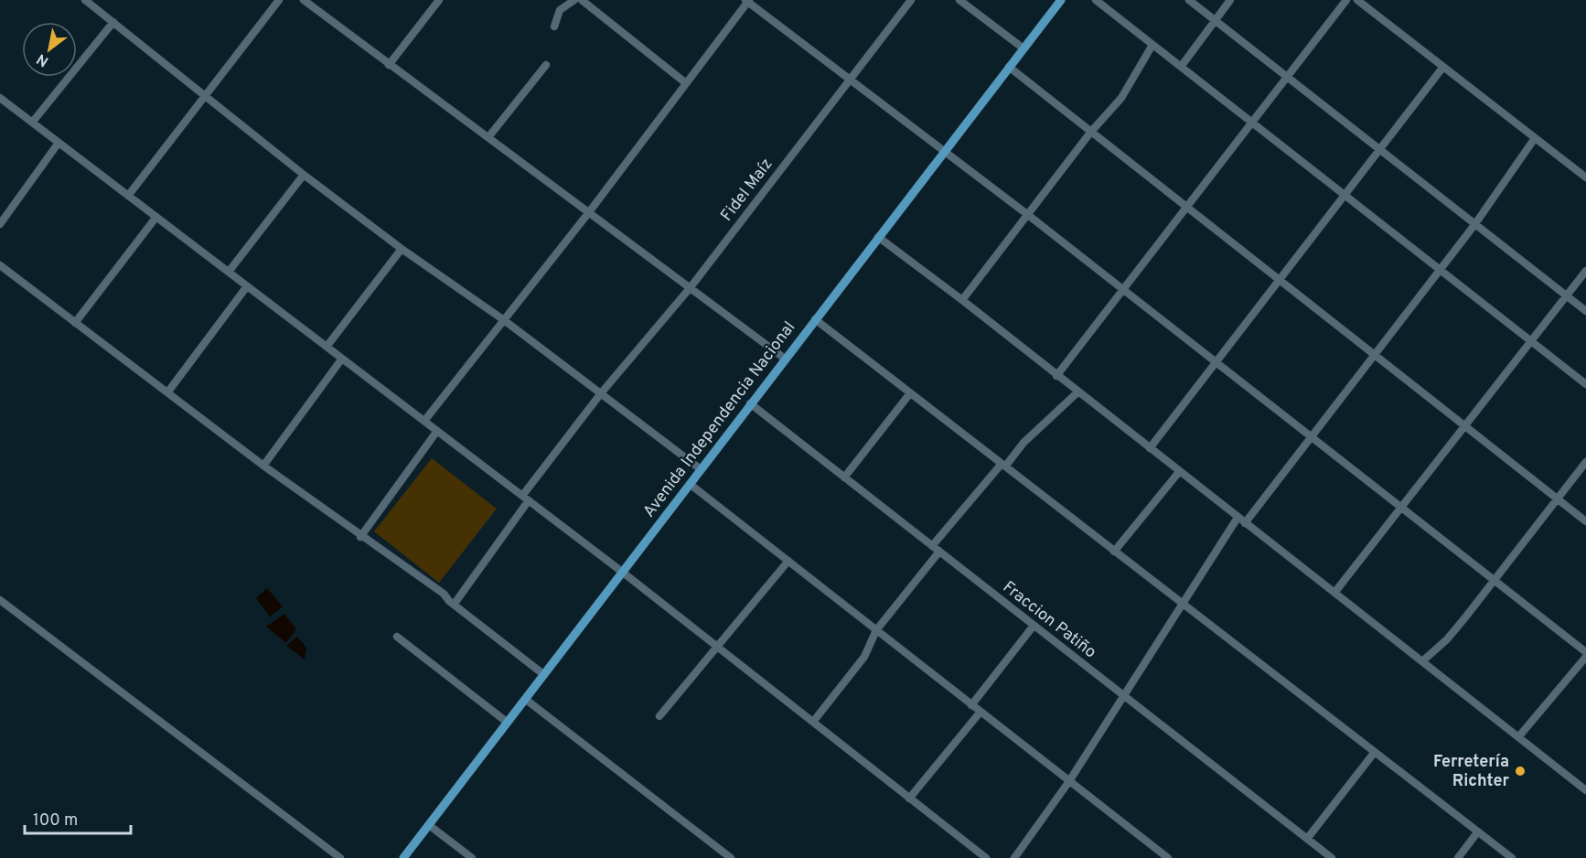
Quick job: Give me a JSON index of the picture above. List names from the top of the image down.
{
  "streets": {
    "main road": ["Avenida Independencia Nacional"],
    "street": ["Fidel Maíz", "Fraccion Patiño"]
  },
  "crossings": [
    ["Avenida Independencia Nacional", "Fraccion Patiño"]
  ],
  "places": ["Ferretería Richter"],
  "scale_bar": "100 m",
  "north": "bottom left"
}
